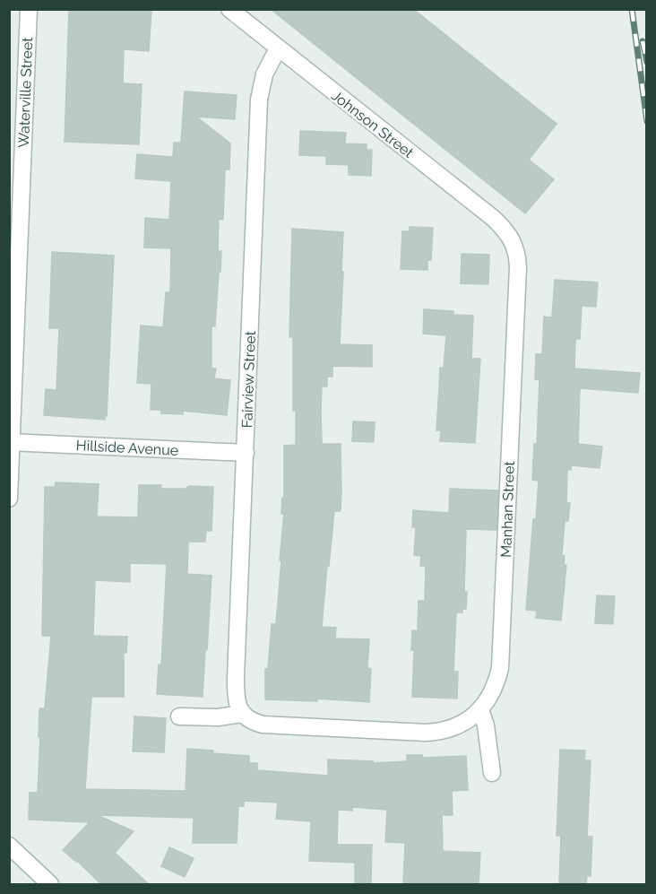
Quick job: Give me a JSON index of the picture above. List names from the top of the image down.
{
  "streets": {
    "street": [
      "Waterville Street",
      "Johnson Street",
      "Fairview Street",
      "Hillside Avenue",
      "Manhan Street"
    ]
  },
  "crossings": [
    ["Waterville Street", "Hillside Avenue"],
    ["Johnson Street", "Fairview Street"],
    ["Johnson Street", "Manhan Street"],
    ["Fairview Street", "Hillside Avenue"]
  ]
}
